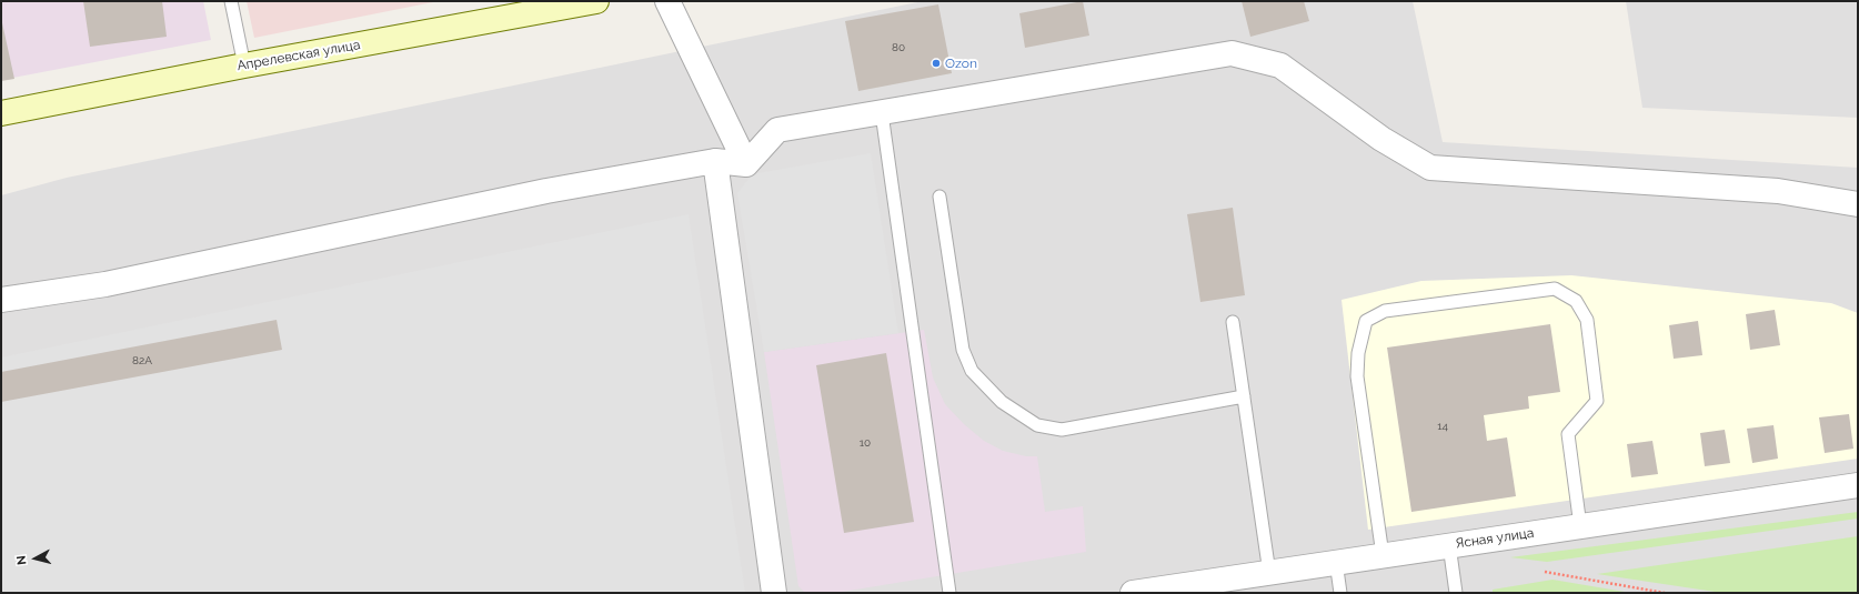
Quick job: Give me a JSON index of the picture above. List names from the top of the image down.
{
  "streets": {
    "street": ["Апрелевская улица", "Ясная улица"]
  },
  "places": ["Ozon"],
  "house_numbers": [
    "80",
    "82А",
    "14",
    "10"
  ],
  "north": "left"
}
